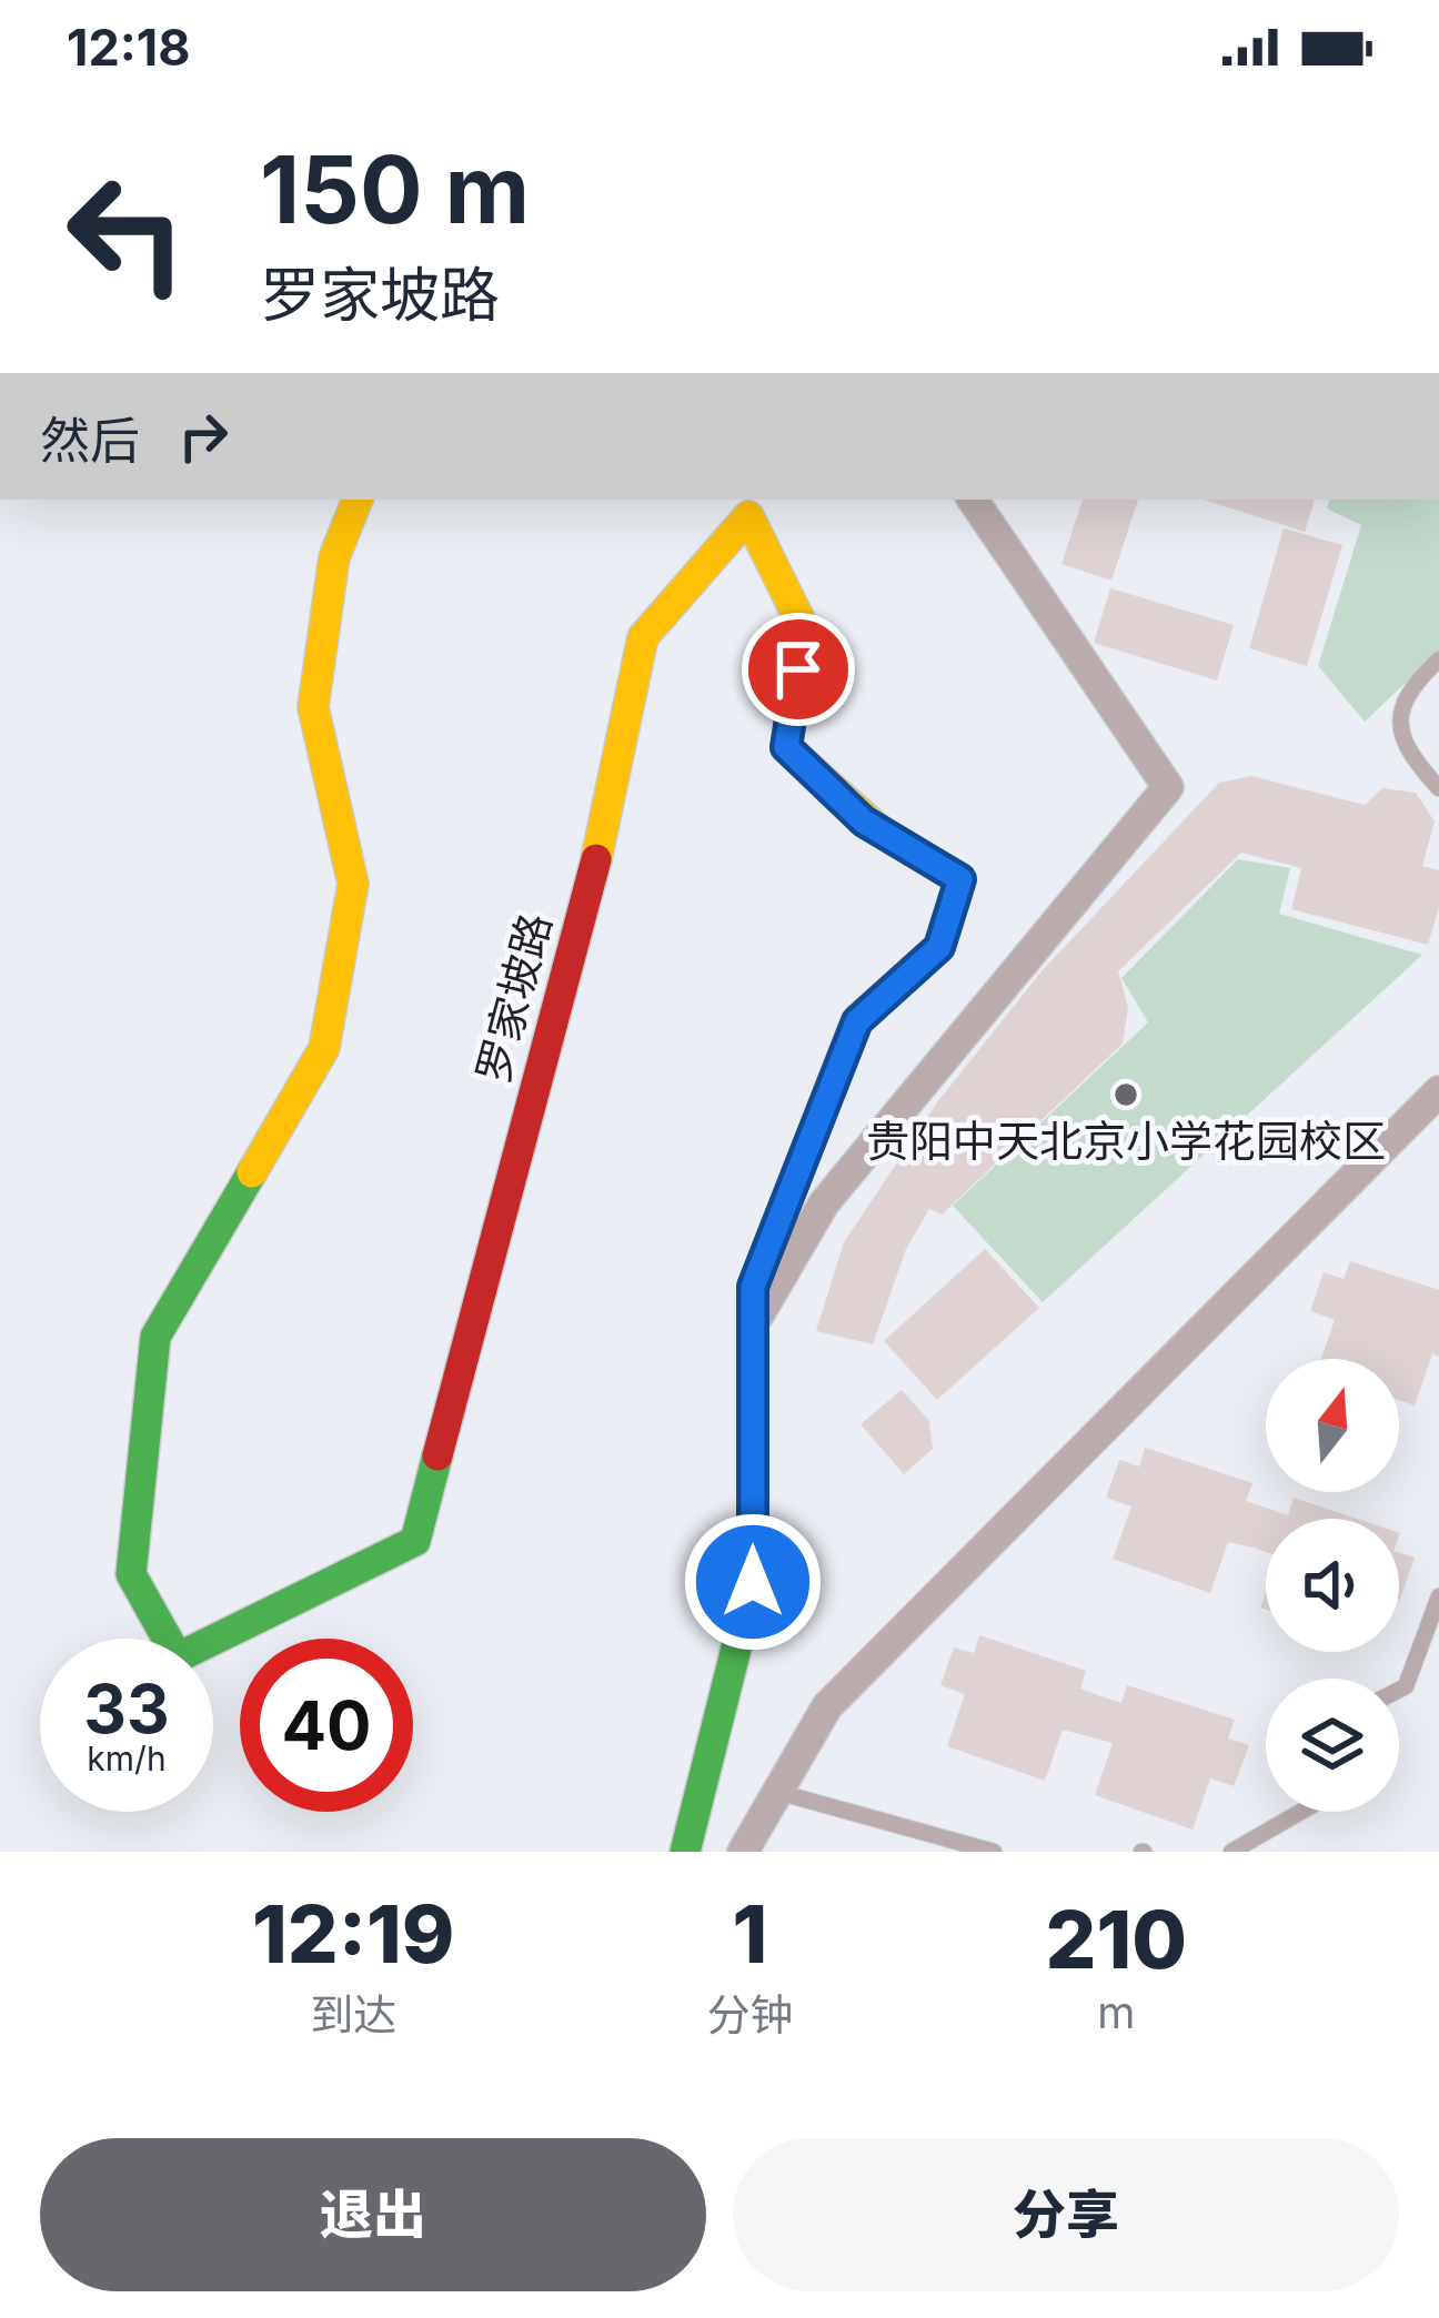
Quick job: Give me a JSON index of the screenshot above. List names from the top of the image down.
{
  "streets": {
    "street": ["罗家坡路"]
  },
  "places": ["贵阳中天北京小学花园校区"],
  "north": "top",
  "page": {
    "status": "12:18",
    "turn": ["150 m", "罗家坡路"],
    "then": "然后",
    "speed": "33 km/h",
    "limit": "40",
    "eta": [
      "12:19",
      "到达",
      "1",
      "分钟",
      "210",
      "m"
    ],
    "buttons": ["退出", "分享"]
  }
}
